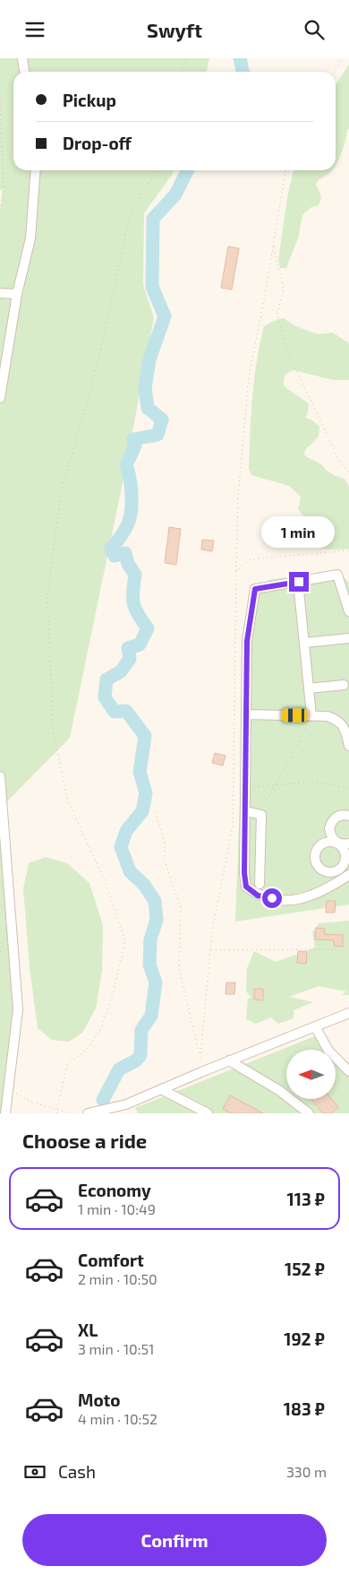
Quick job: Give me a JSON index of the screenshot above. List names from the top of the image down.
{
  "north": "left",
  "page": {
    "header": "Swyft",
    "banner": ["Pickup", "Drop-off"],
    "bubble": "1 min",
    "heading": "Choose a ride",
    "list": [
      {
        "name": "Economy",
        "note": "1 min · 10:49",
        "value": "113 ₽"
      },
      {
        "name": "Comfort",
        "note": "2 min · 10:50",
        "value": "152 ₽"
      },
      {
        "name": "XL",
        "note": "3 min · 10:51",
        "value": "192 ₽"
      },
      {
        "name": "Moto",
        "note": "4 min · 10:52",
        "value": "183 ₽"
      }
    ],
    "pay": ["Cash", "330 m"],
    "buttons": "Confirm"
  }
}
